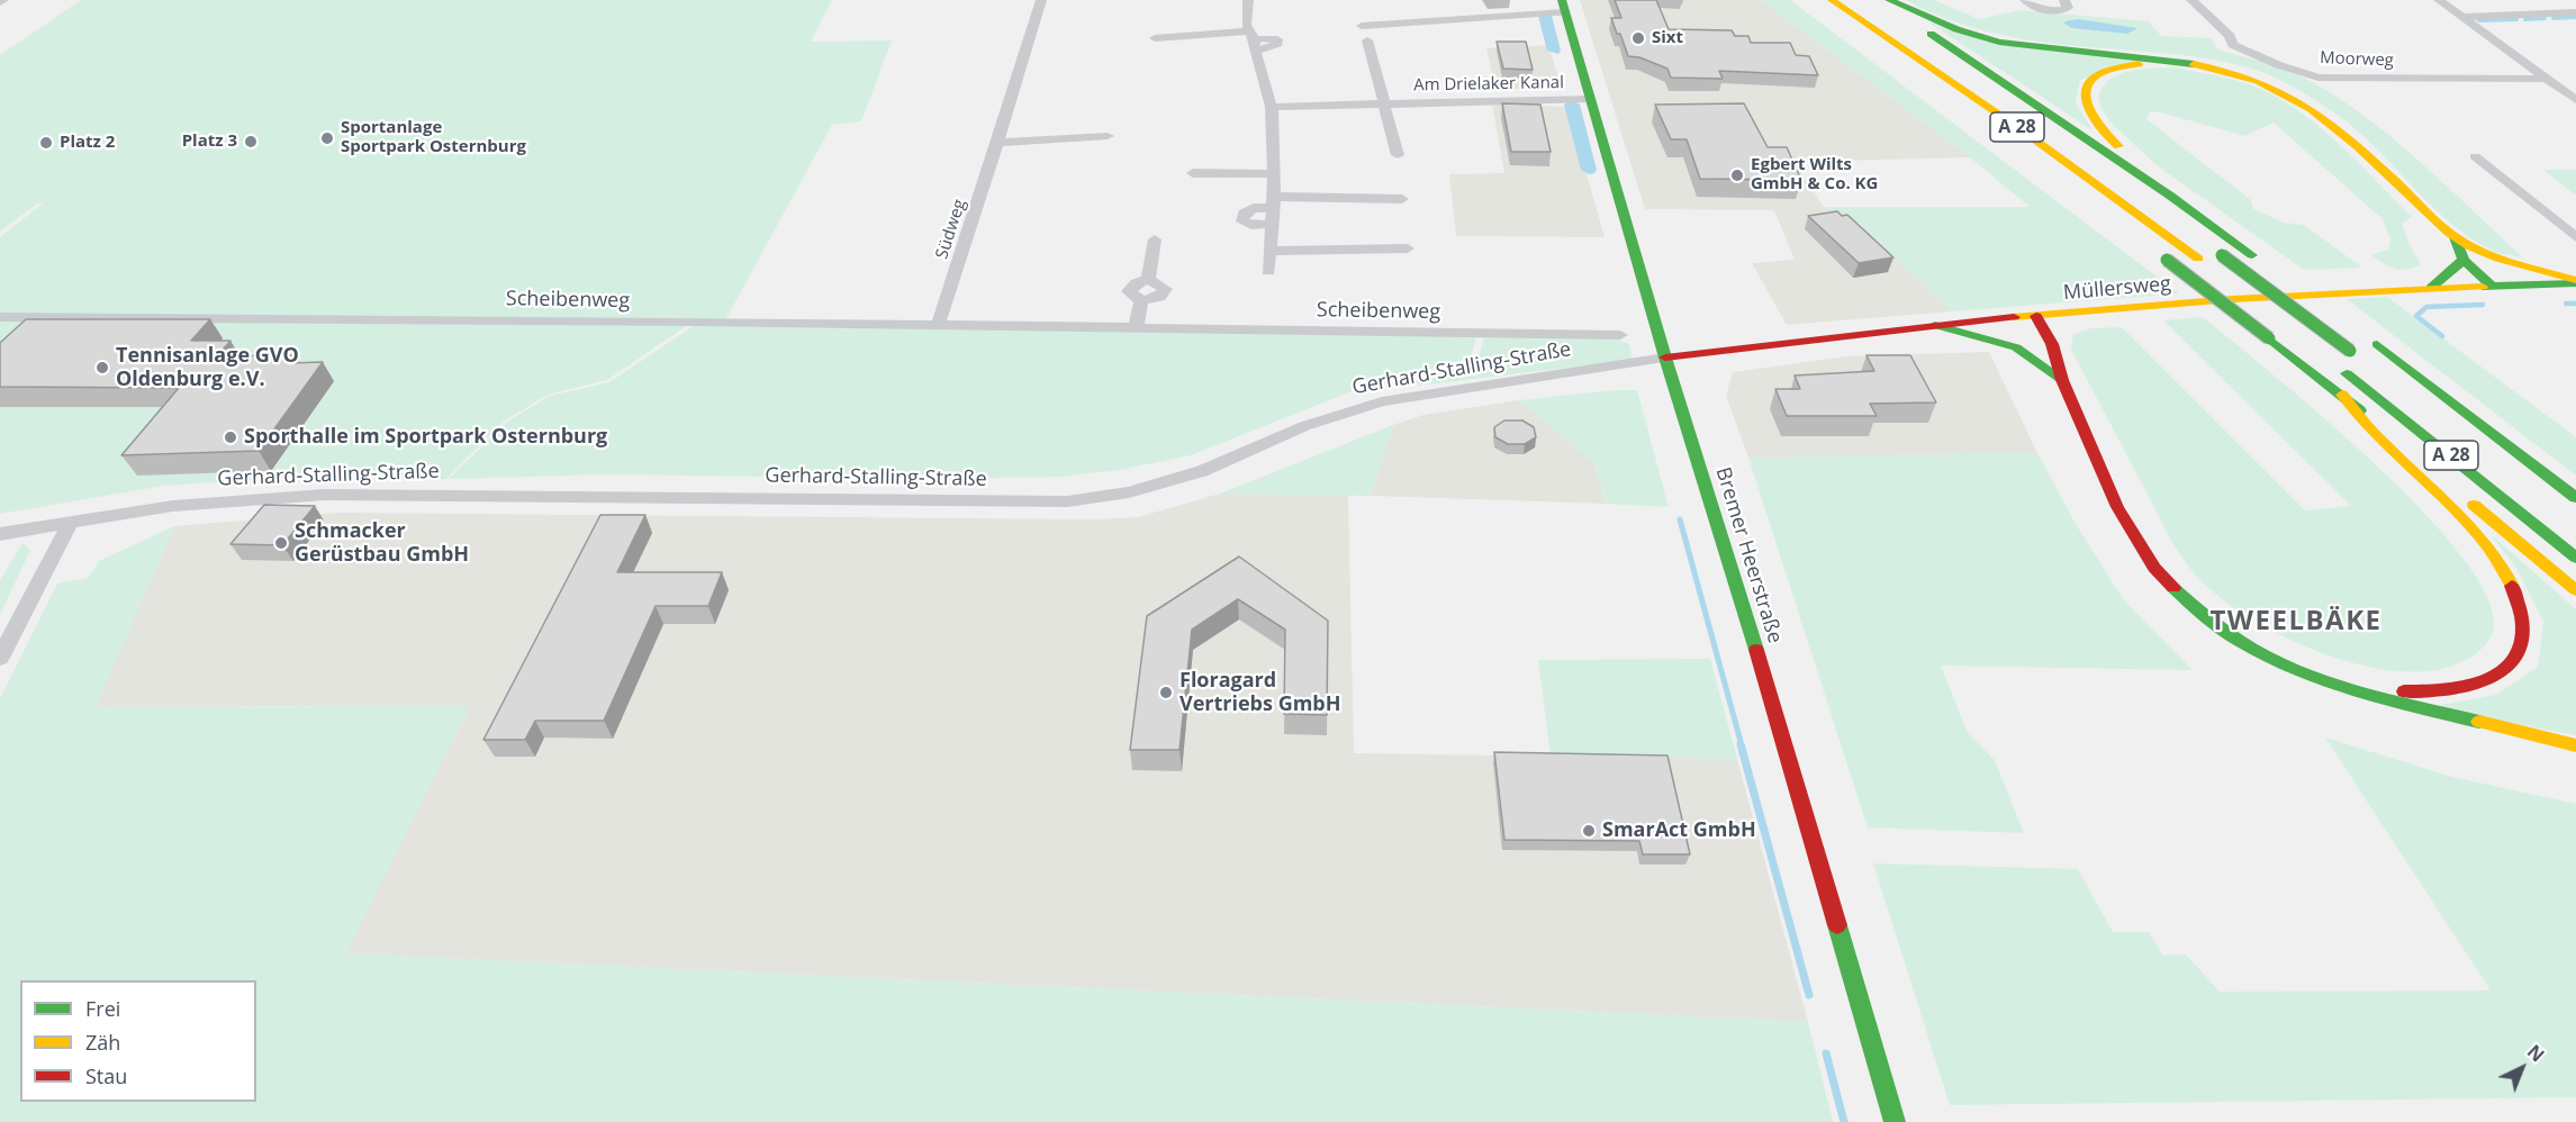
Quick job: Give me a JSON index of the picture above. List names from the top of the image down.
{
  "streets": {
    "main road": ["A 28", "Müllersweg", "Bremer Heerstraße"],
    "street": [
      "Moorweg",
      "Am Drielaker Kanal",
      "Südweg",
      "Scheibenweg",
      "Gerhard-Stalling-Straße"
    ]
  },
  "crossings": [
    ["Am Drielaker Kanal", "Bremer Heerstraße"],
    ["Südweg", "Scheibenweg"],
    ["Müllersweg", "Gerhard-Stalling-Straße"],
    ["Müllersweg", "Bremer Heerstraße"],
    ["Gerhard-Stalling-Straße", "Bremer Heerstraße"]
  ],
  "districts": ["TWEELBÄKE"],
  "places": [
    "Sixt",
    "Sportanlage Sportpark Osternburg",
    "Platz 3",
    "Platz 2",
    "Egbert Wilts GmbH & Co. KG",
    "Tennisanlage GVO Oldenburg e.V.",
    "Sporthalle im Sportpark Osternburg",
    "Schmacker Gerüstbau GmbH",
    "Floragard Vertriebs GmbH",
    "SmarAct GmbH"
  ],
  "legend": ["Frei", "Zäh", "Stau"],
  "north": "top right"
}
